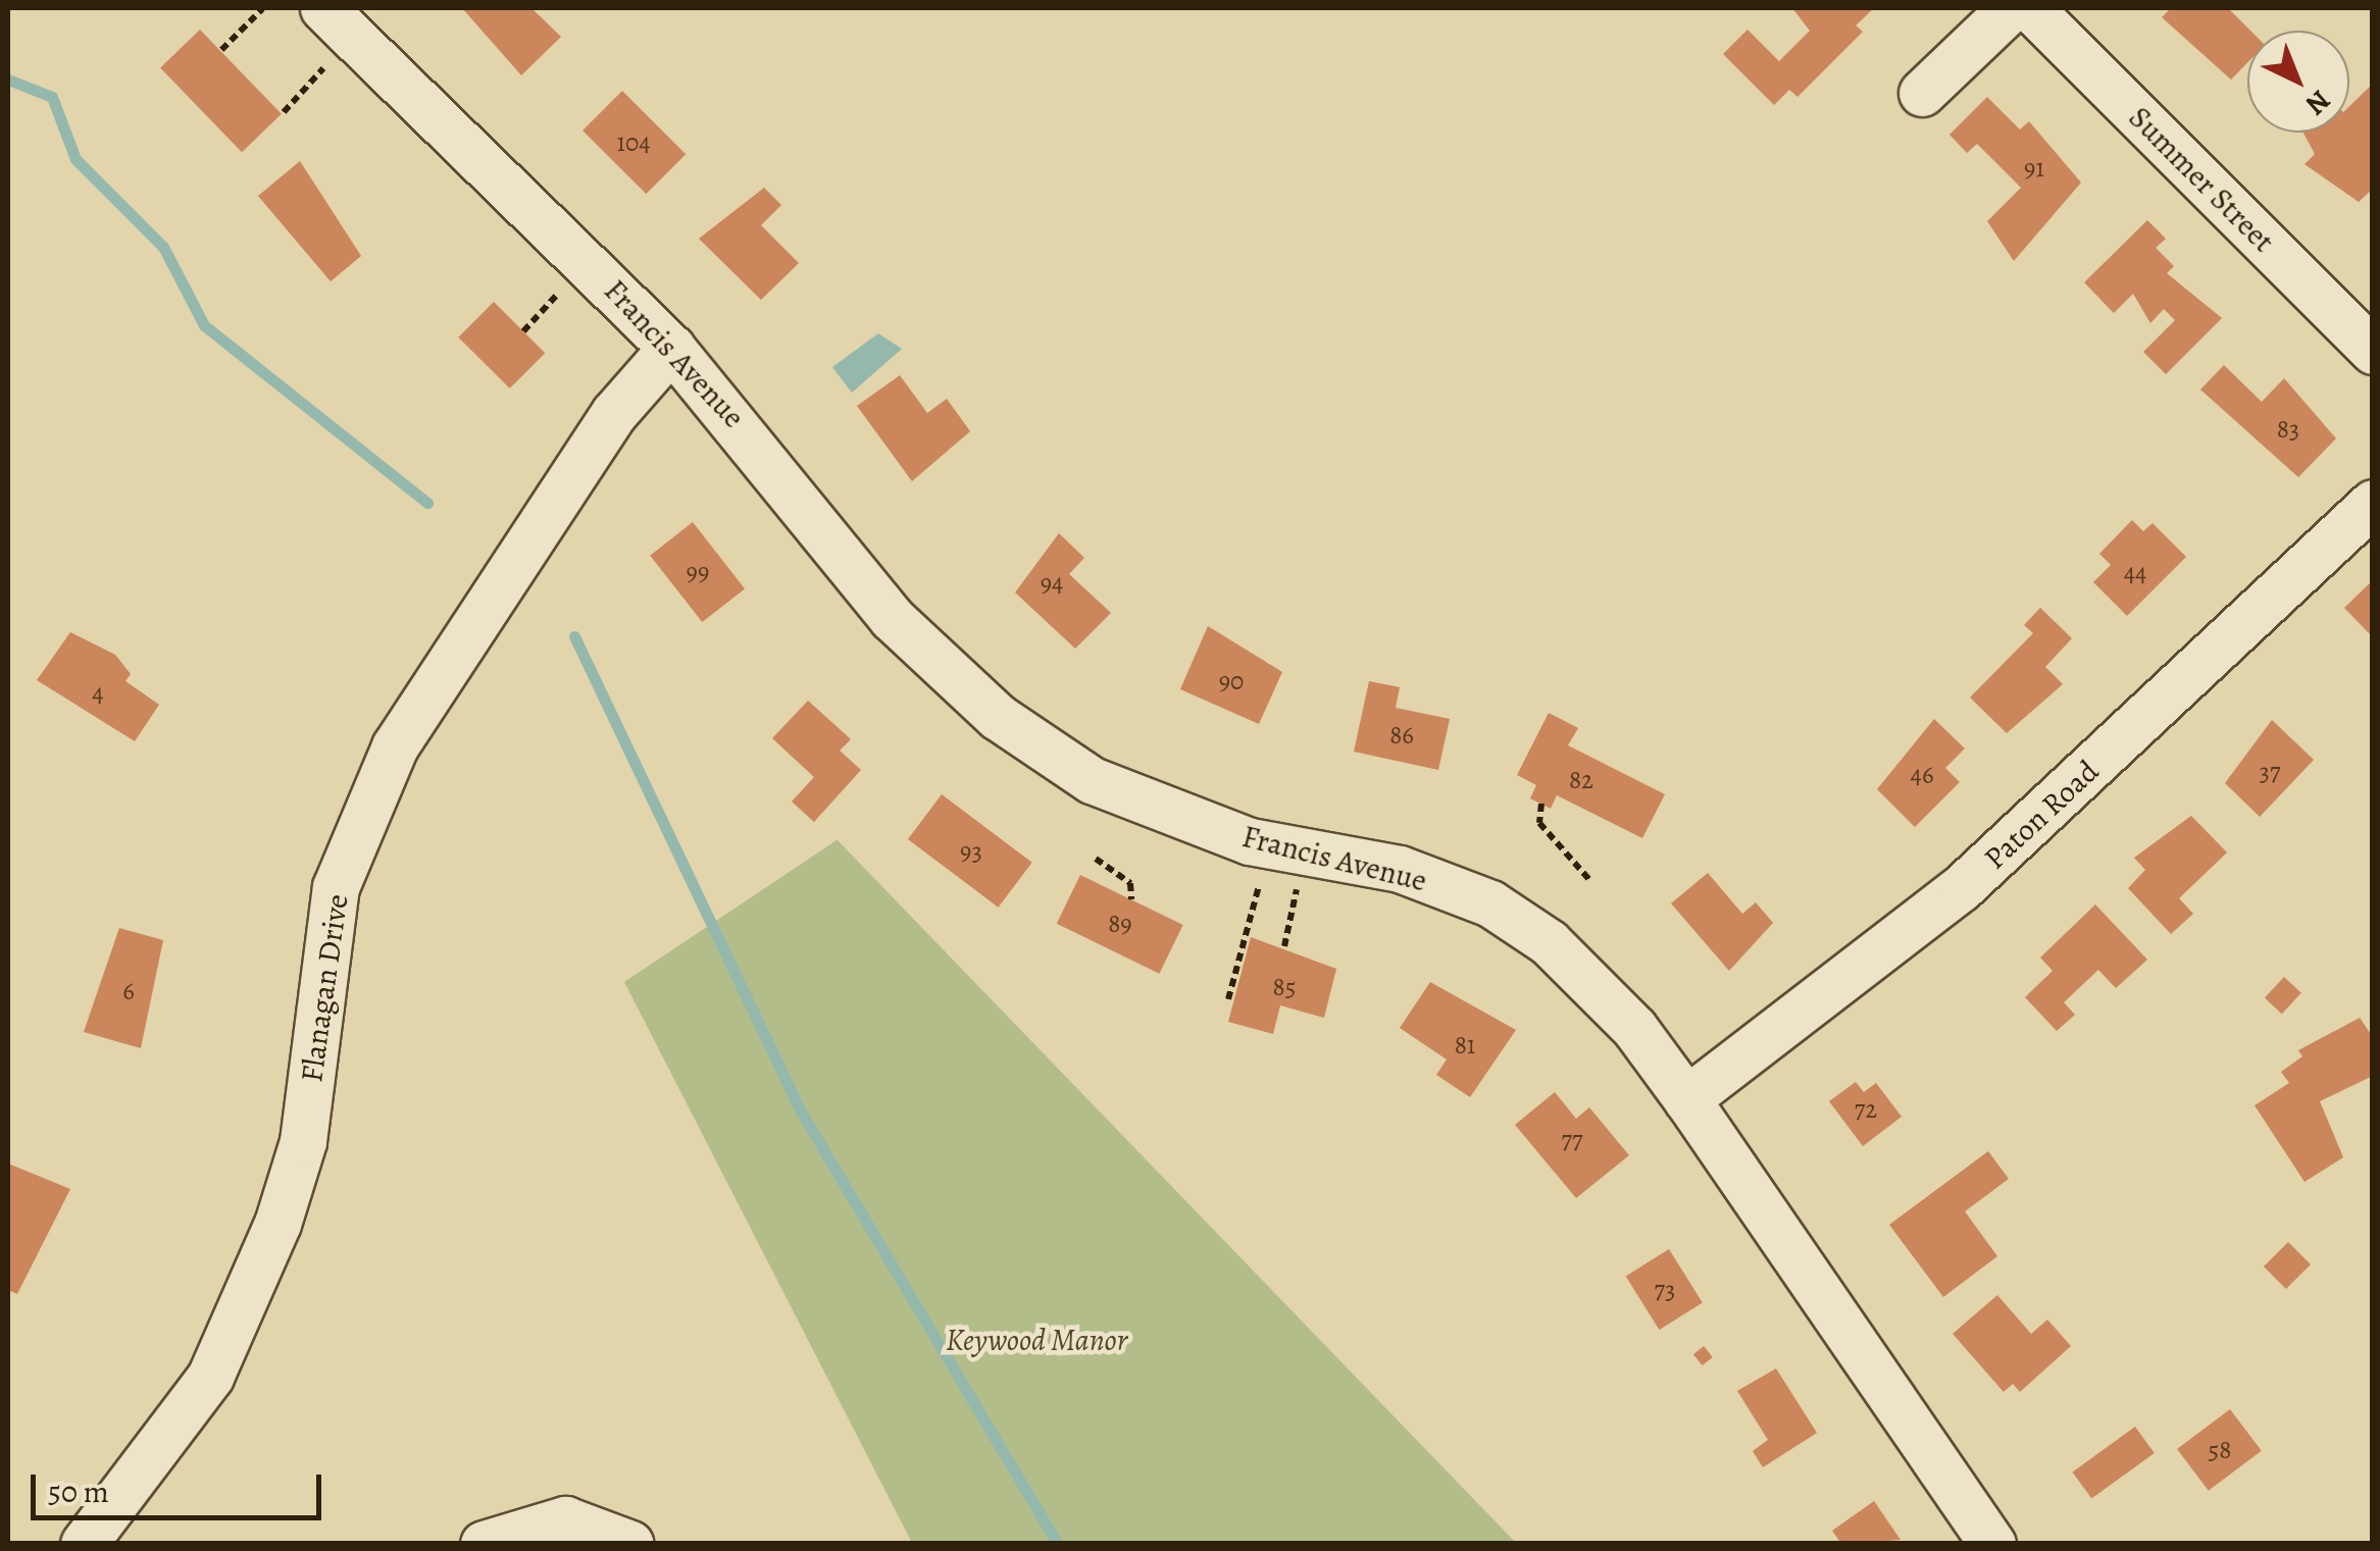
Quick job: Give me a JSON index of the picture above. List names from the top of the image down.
{
  "streets": {
    "street": [
      "Summer Street",
      "Francis Avenue",
      "Paton Road",
      "Flanagan Drive"
    ]
  },
  "crossings": [
    ["Francis Avenue", "Paton Road"],
    ["Francis Avenue", "Flanagan Drive"]
  ],
  "parks": ["Keywood Manor"],
  "house_numbers": [
    "104",
    "91",
    "83",
    "99",
    "44",
    "94",
    "90",
    "4",
    "86",
    "37",
    "46",
    "82",
    "93",
    "89",
    "85",
    "6",
    "81",
    "72",
    "77",
    "73",
    "58"
  ],
  "scale_bar": "50 m",
  "north": "bottom right"
}
